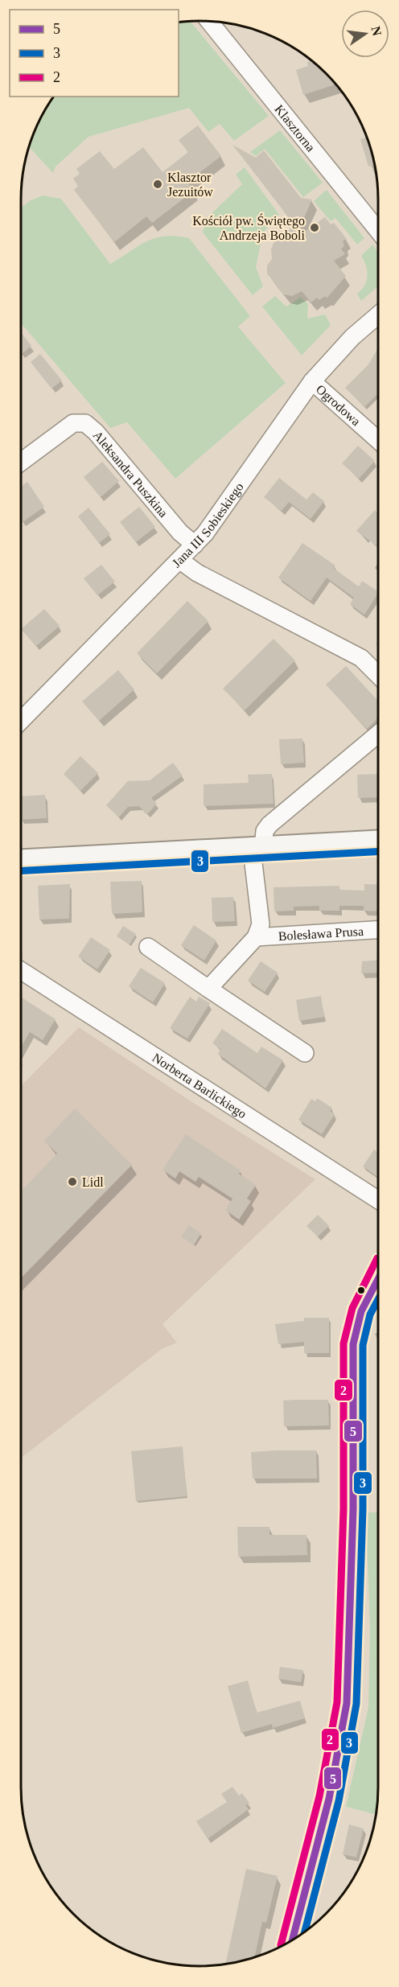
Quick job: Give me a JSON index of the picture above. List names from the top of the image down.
{
  "streets": {
    "street": [
      "Klasztorna",
      "Ogrodowa",
      "Aleksandra Puszkina",
      "Jana III Sobieskiego",
      "Bolesława Prusa",
      "Norberta Barlickiego"
    ]
  },
  "crossings": [
    ["Ogrodowa", "Jana III Sobieskiego"],
    ["Aleksandra Puszkina", "Jana III Sobieskiego"]
  ],
  "places": ["Klasztor Jezuitów", "Kościół pw. Świętego Andrzeja Boboli", "Lidl"],
  "lines": ["transit line 3", "transit line 2", "transit line 5"],
  "legend": ["5", "3", "2"],
  "north": "right"
}
